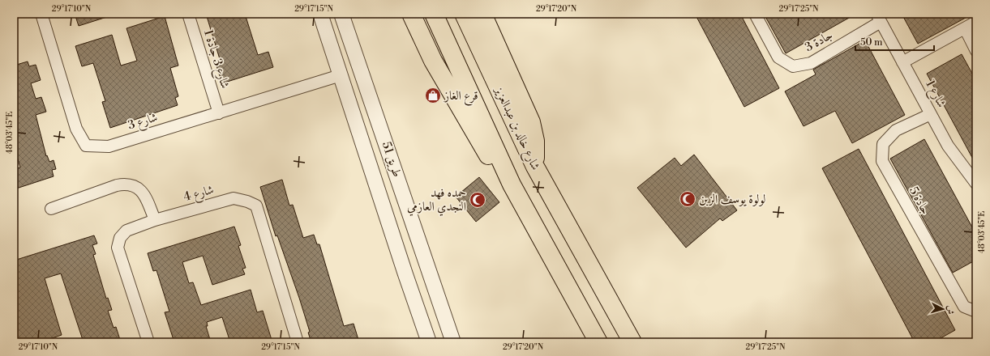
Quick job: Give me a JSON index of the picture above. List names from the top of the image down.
{
  "streets": {
    "main road": ["شارع خالد بن عبدالعزيز"],
    "street": [
      "جادة 3",
      "شارع 3 جادة 1",
      "شارع 1",
      "شارع 3",
      "طريق 51",
      "شارع 4",
      "جادة 5"
    ]
  },
  "crossings": [
    ["جادة 3", "شارع 1"],
    ["شارع 3 جادة 1", "شارع 3"],
    ["شارع 1", "جادة 5"],
    ["شارع 3", "طريق 51"]
  ],
  "places": {
    "shop": ["قرع الغاز"],
    "mosque": ["لولوة يوسف الزبن", "حمده فهد النجدي العازمي"]
  },
  "scale_bar": "50 m",
  "north": "right",
  "coordinates": [
    "29°17'10\"N",
    "29°17'15\"N",
    "29°17'20\"N",
    "29°17'25\"N",
    "48°03'45\"E"
  ]
}
